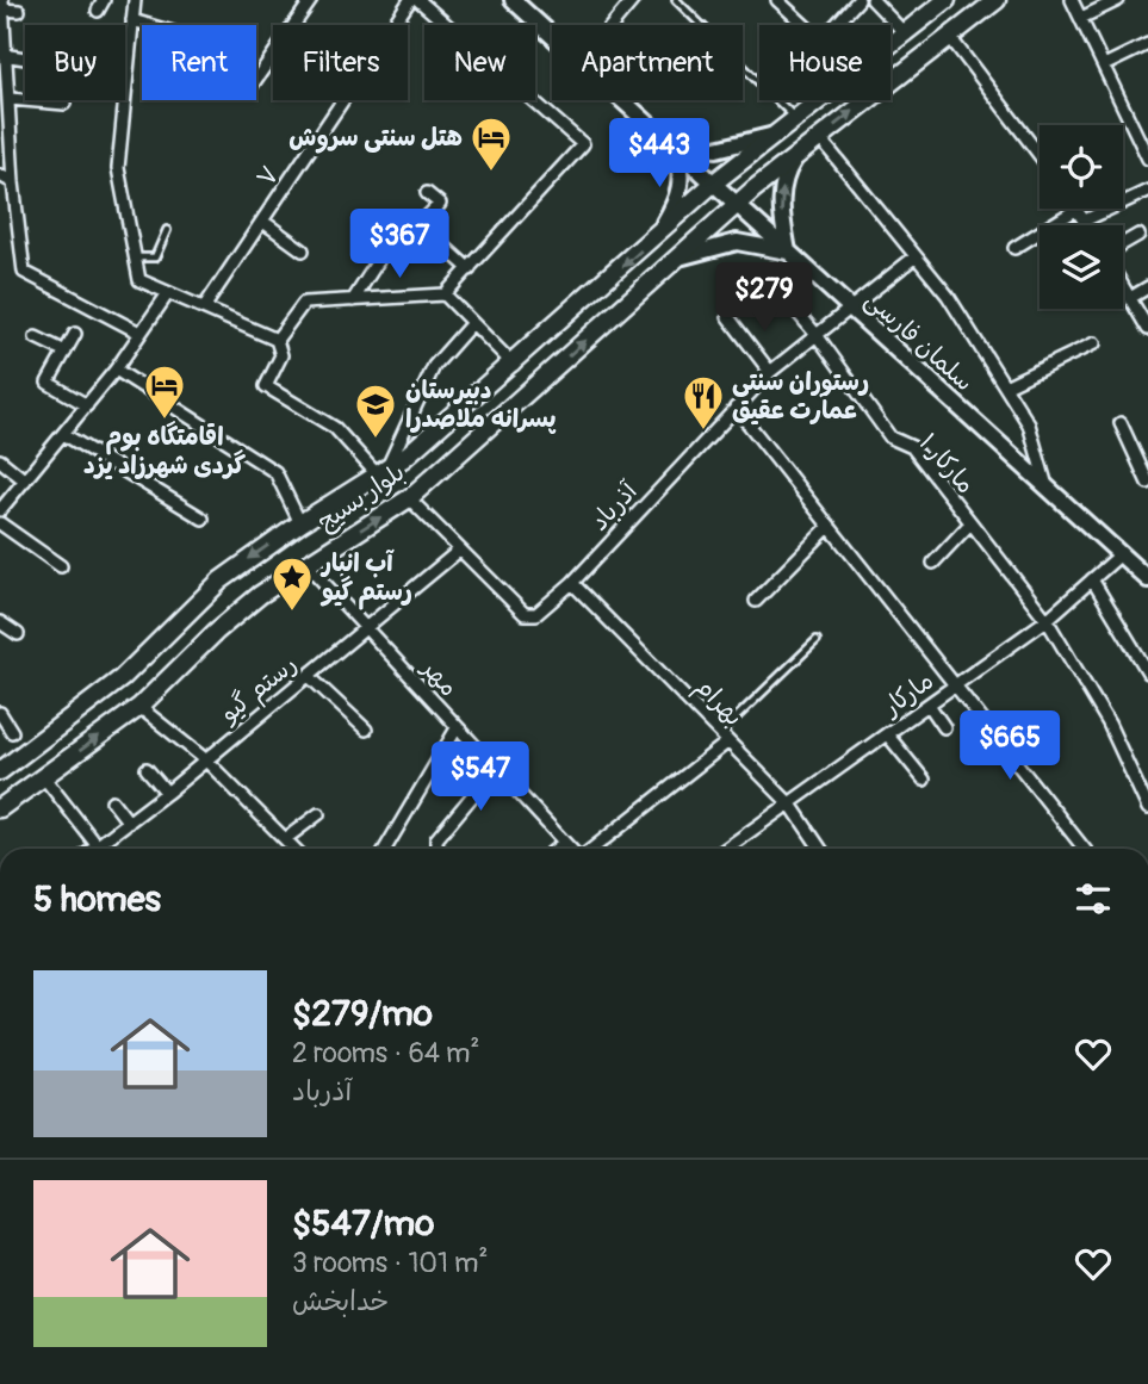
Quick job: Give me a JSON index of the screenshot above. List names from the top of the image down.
{
  "streets": {
    "main road": ["سلمان فارسی", "بلوار بسیج"],
    "street": [
      "۷",
      "مارکار ۱",
      "آذرباد",
      "مهر",
      "رستم گیو",
      "مارکار",
      "بهرام"
    ]
  },
  "crossings": [
    ["سلمان فارسی", "بلوار بسیج"],
    ["سلمان فارسی", "آذرباد"],
    ["سلمان فارسی", "مارکار"],
    ["مارکار ۱", "آذرباد"],
    ["مارکار ۱", "مارکار"],
    ["بلوار بسیج", "آذرباد"],
    ["بلوار بسیج", "مهر"],
    ["آذرباد", "رستم گیو"],
    ["آذرباد", "بهرام"],
    ["مهر", "رستم گیو"],
    ["مارکار", "بهرام"]
  ],
  "places": {
    "hotel": ["هتل سنتی سروش", "اقامتگاه بوم گردی شهرزاد یزد"],
    "restaurant": ["رستوران سنتی عمارت عقیق"],
    "school or university": ["دبیرستان پسرانه ملاصدرا"],
    "place": ["آب انبار رستم گیو"]
  },
  "page": {
    "chip": [
      "Buy",
      "Rent",
      "Filters",
      "New",
      "Apartment",
      "House"
    ],
    "price": [
      "$443",
      "$367",
      "$279",
      "$665",
      "$547"
    ],
    "heading": "5 homes",
    "list": [
      {
        "name": "$279/mo",
        "note": "2 rooms · 64 m² · آذرباد"
      },
      {
        "name": "$547/mo",
        "note": "3 rooms · 101 m² · خدابخش"
      }
    ]
  }
}
